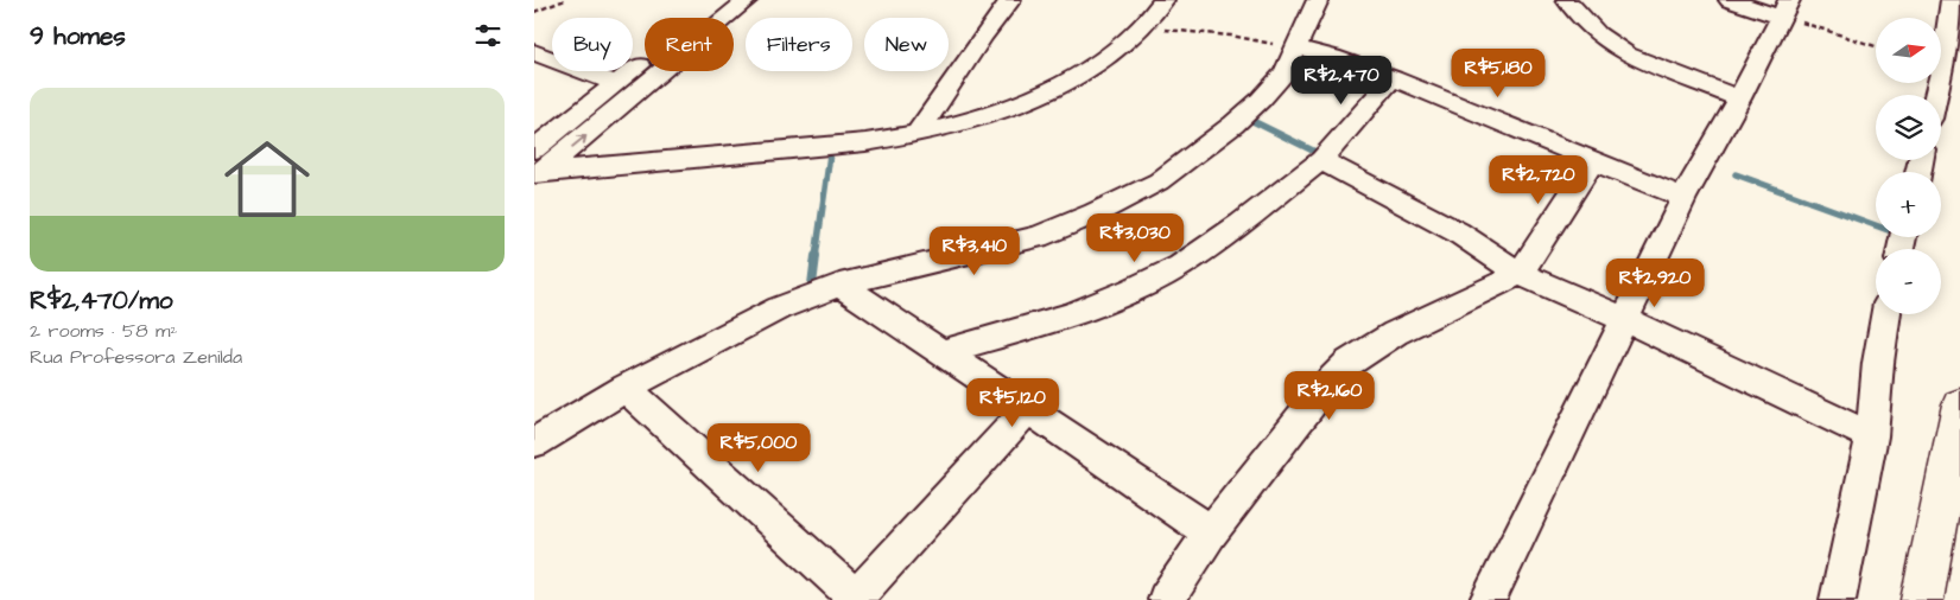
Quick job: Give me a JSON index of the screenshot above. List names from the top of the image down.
{
  "north": "right",
  "page": {
    "heading": "9 homes",
    "map_buttons": ["+", "−"],
    "chip": [
      "Buy",
      "Rent",
      "Filters",
      "New"
    ],
    "price": [
      "R$5,180",
      "R$2,470",
      "R$2,720",
      "R$3,030",
      "R$3,410",
      "R$2,920",
      "R$2,160",
      "R$5,120",
      "R$5,000"
    ],
    "list": [
      {
        "name": "R$2,470/mo",
        "note": "2 rooms · 58 m² · Rua Professora Zenilda"
      }
    ]
  }
}
